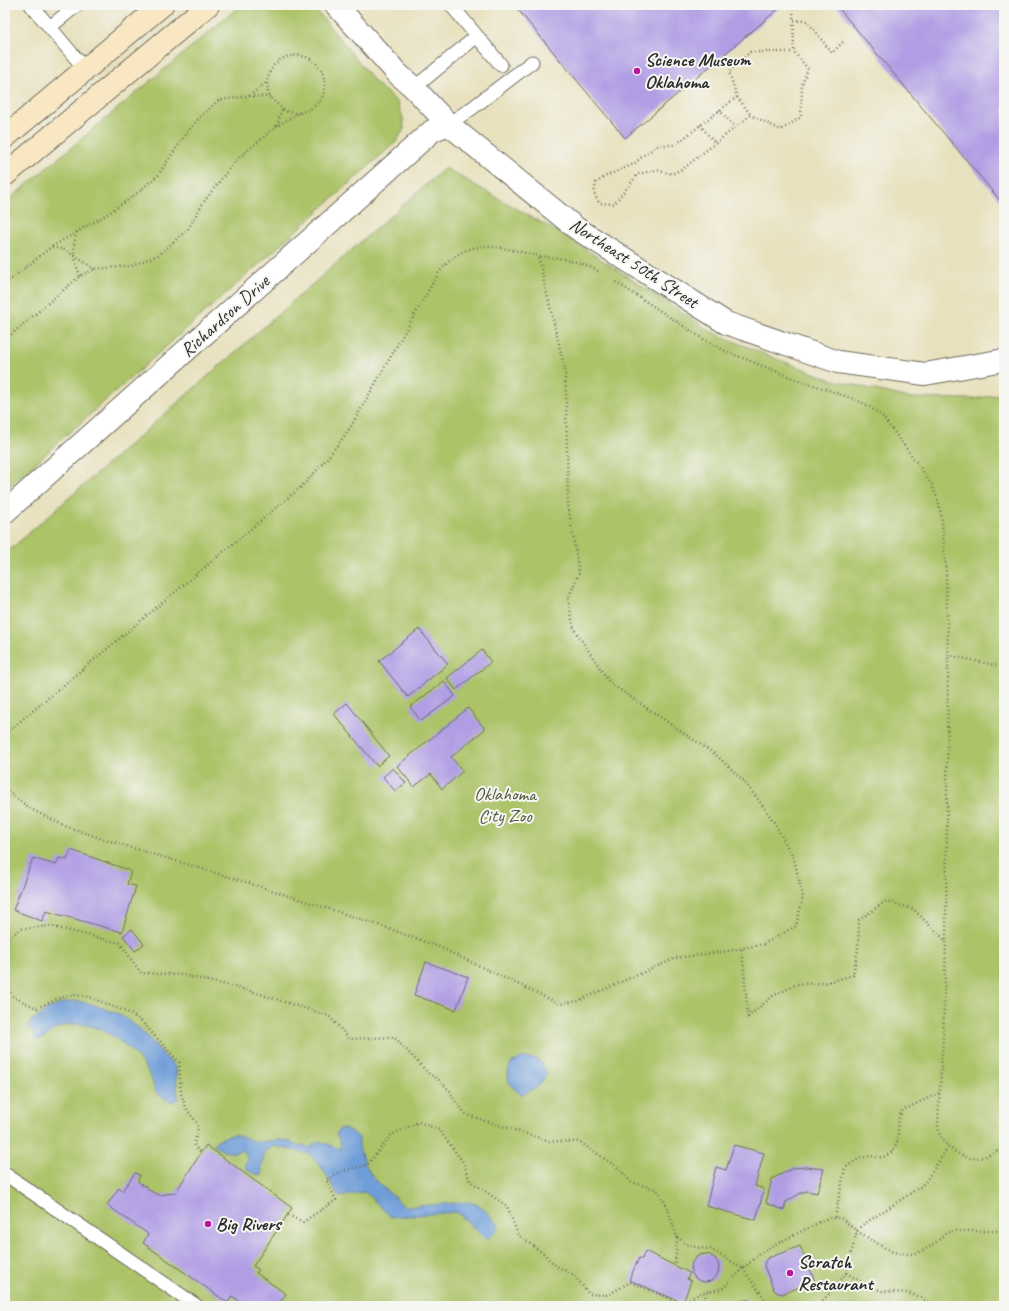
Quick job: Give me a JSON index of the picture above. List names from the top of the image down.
{
  "streets": {
    "street": ["Northeast 50th Street", "Richardson Drive"]
  },
  "crossings": [
    ["Northeast 50th Street", "Richardson Drive"]
  ],
  "parks": ["Oklahoma City Zoo"],
  "places": ["Science Museum Oklahoma", "Big Rivers", "Scratch Restaurant"]
}
